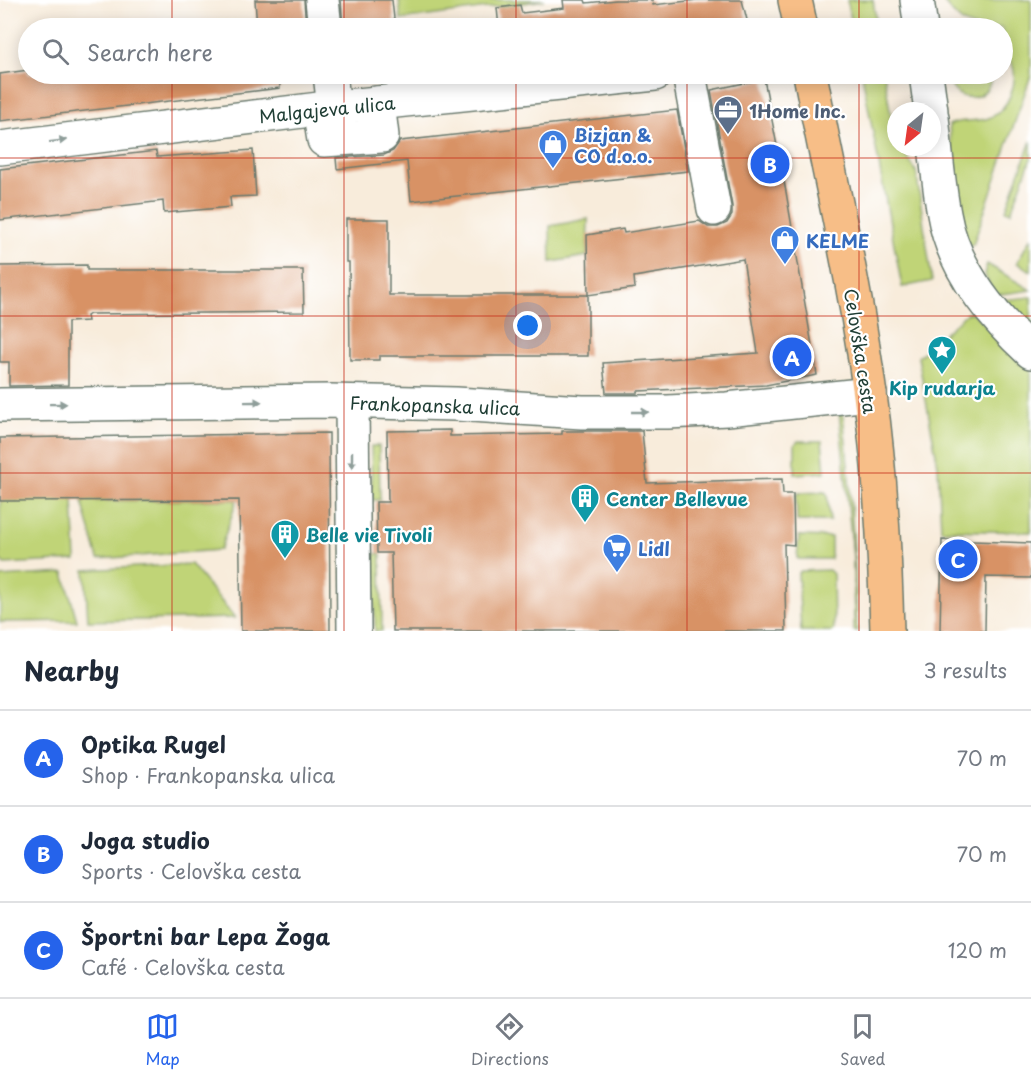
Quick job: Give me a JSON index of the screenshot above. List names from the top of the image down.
{
  "streets": {
    "main road": ["Celovška cesta"],
    "street": ["Malgajeva ulica", "Frankopanska ulica"]
  },
  "crossings": [
    ["Celovška cesta", "Frankopanska ulica"]
  ],
  "one_way": ["Frankopanska ulica"],
  "places": {
    "office": ["1Home Inc."],
    "shop": ["Bizjan & CO d.o.o.", "KELME"],
    "place": ["Kip rudarja"],
    "building": ["Center Bellevue", "Belle vie Tivoli"],
    "supermarket": ["Lidl"]
  },
  "north": "bottom left",
  "page": {
    "search": "Search here",
    "pins": ["B", "A", "C"],
    "heading": ["Nearby", "3 results"],
    "list": [
      {
        "mark": "A",
        "name": "Optika Rugel",
        "note": "Shop · Frankopanska ulica",
        "value": "70 m"
      },
      {
        "mark": "B",
        "name": "Joga studio",
        "note": "Sports · Celovška cesta",
        "value": "70 m"
      },
      {
        "mark": "C",
        "name": "Športni bar Lepa Žoga",
        "note": "Café · Celovška cesta",
        "value": "120 m"
      }
    ],
    "nav": ["Map", "Directions", "Saved"]
  }
}
